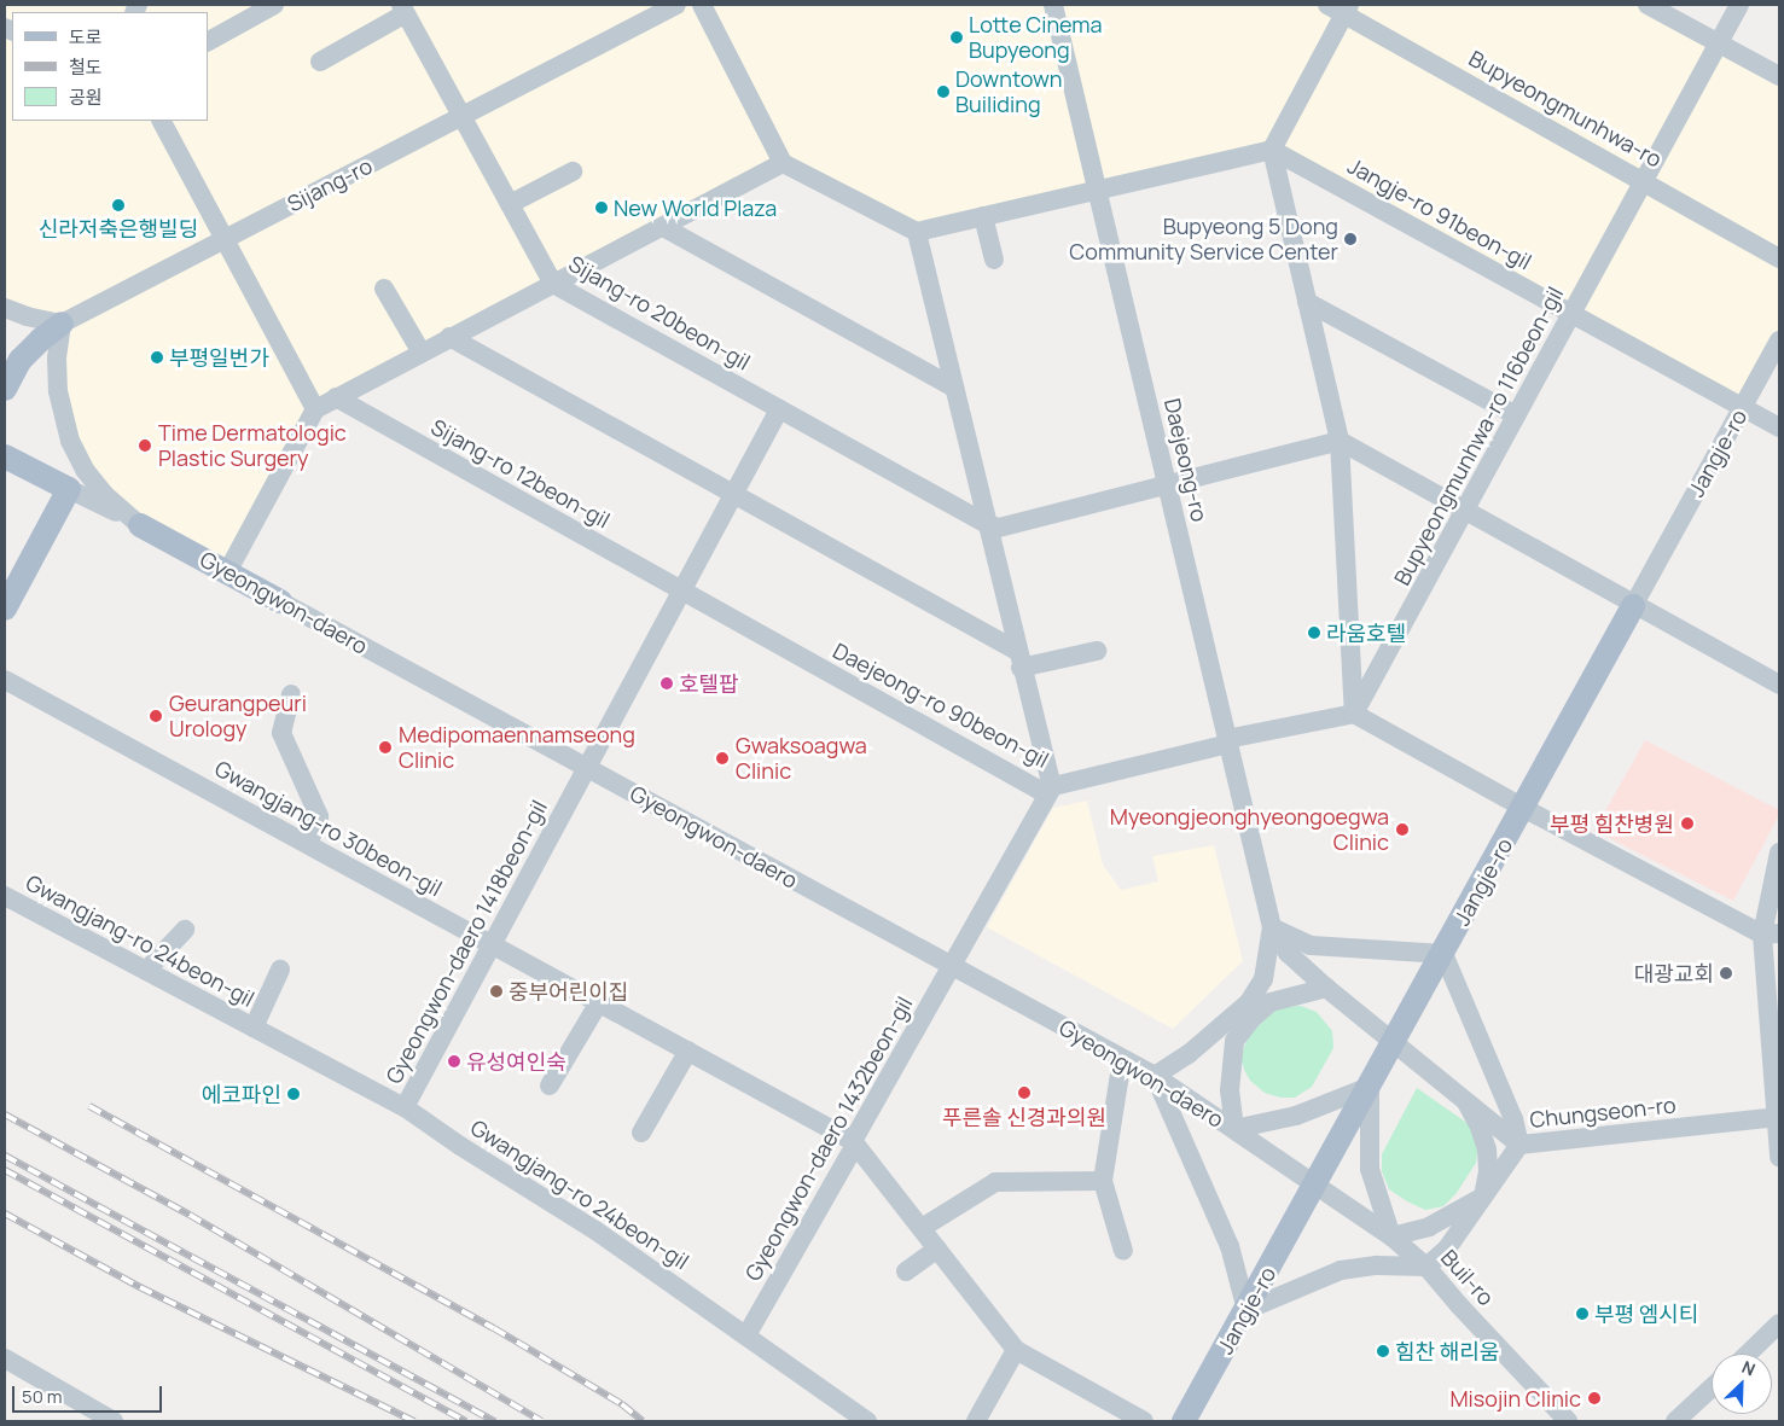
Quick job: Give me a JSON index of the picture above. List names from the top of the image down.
{
  "streets": {
    "main road": ["Sijang-ro", "Jangje-ro", "Gyeongwon-daero"],
    "street": [
      "Bupyeongmunhwa-ro",
      "Jangje-ro 91beon-gil",
      "Sijang-ro 20beon-gil",
      "Bupyeongmunhwa-ro 116beon-gil",
      "Daejeong-ro",
      "Sijang-ro 12beon-gil",
      "Daejeong-ro 90beon-gil",
      "Gwangjang-ro 30beon-gil",
      "Gwangjang-ro 24beon-gil",
      "Gyeongwon-daero 1418beon-gil",
      "Chungseon-ro",
      "Gyeongwon-daero 1432beon-gil",
      "Buil-ro"
    ]
  },
  "crossings": [
    ["Bupyeongmunhwa-ro", "Bupyeongmunhwa-ro 116beon-gil"],
    ["Sijang-ro", "Sijang-ro 20beon-gil"],
    ["Jangje-ro 91beon-gil", "Bupyeongmunhwa-ro 116beon-gil"],
    ["Jangje-ro 91beon-gil", "Jangje-ro"],
    ["Sijang-ro 20beon-gil", "Gyeongwon-daero 1418beon-gil"],
    ["Bupyeongmunhwa-ro 116beon-gil", "Daejeong-ro 90beon-gil"],
    ["Jangje-ro", "Gyeongwon-daero"],
    ["Jangje-ro", "Chungseon-ro"],
    ["Jangje-ro", "Buil-ro"],
    ["Daejeong-ro", "Daejeong-ro 90beon-gil"],
    ["Daejeong-ro", "Chungseon-ro"],
    ["Sijang-ro 12beon-gil", "Daejeong-ro 90beon-gil"],
    ["Sijang-ro 12beon-gil", "Gyeongwon-daero 1418beon-gil"],
    ["Gyeongwon-daero", "Gyeongwon-daero 1418beon-gil"],
    ["Gyeongwon-daero", "Gyeongwon-daero 1432beon-gil"],
    ["Gyeongwon-daero", "Buil-ro"],
    ["Daejeong-ro 90beon-gil", "Gyeongwon-daero 1418beon-gil"],
    ["Daejeong-ro 90beon-gil", "Gyeongwon-daero 1432beon-gil"],
    ["Gwangjang-ro 30beon-gil", "Gyeongwon-daero 1418beon-gil"],
    ["Gwangjang-ro 30beon-gil", "Gyeongwon-daero 1432beon-gil"],
    ["Gwangjang-ro 24beon-gil", "Gyeongwon-daero 1418beon-gil"],
    ["Gwangjang-ro 24beon-gil", "Gyeongwon-daero 1432beon-gil"]
  ],
  "places": [
    "Lotte Cinema Bupyeong",
    "Downtown Builiding",
    "신라저축은행빌딩",
    "New World Plaza",
    "Bupyeong 5 Dong Community Service Center",
    "부평일번가",
    "Time Dermatologic Plastic Surgery",
    "라움호텔",
    "호텔팝",
    "Geurangpeuri Urology",
    "Medipomaennamseong Clinic",
    "Gwaksoagwa Clinic",
    "부평 힘찬병원",
    "Myeongjeonghyeongoegwa Clinic",
    "대광교회",
    "중부어린이집",
    "유성여인숙",
    "푸른솔 신경과의원",
    "에코파인",
    "부평 엠시티",
    "힘찬 해리움",
    "Misojin Clinic"
  ],
  "legend": ["도로", "철도", "공원"],
  "scale_bar": "50 m",
  "north": "top right"
}
